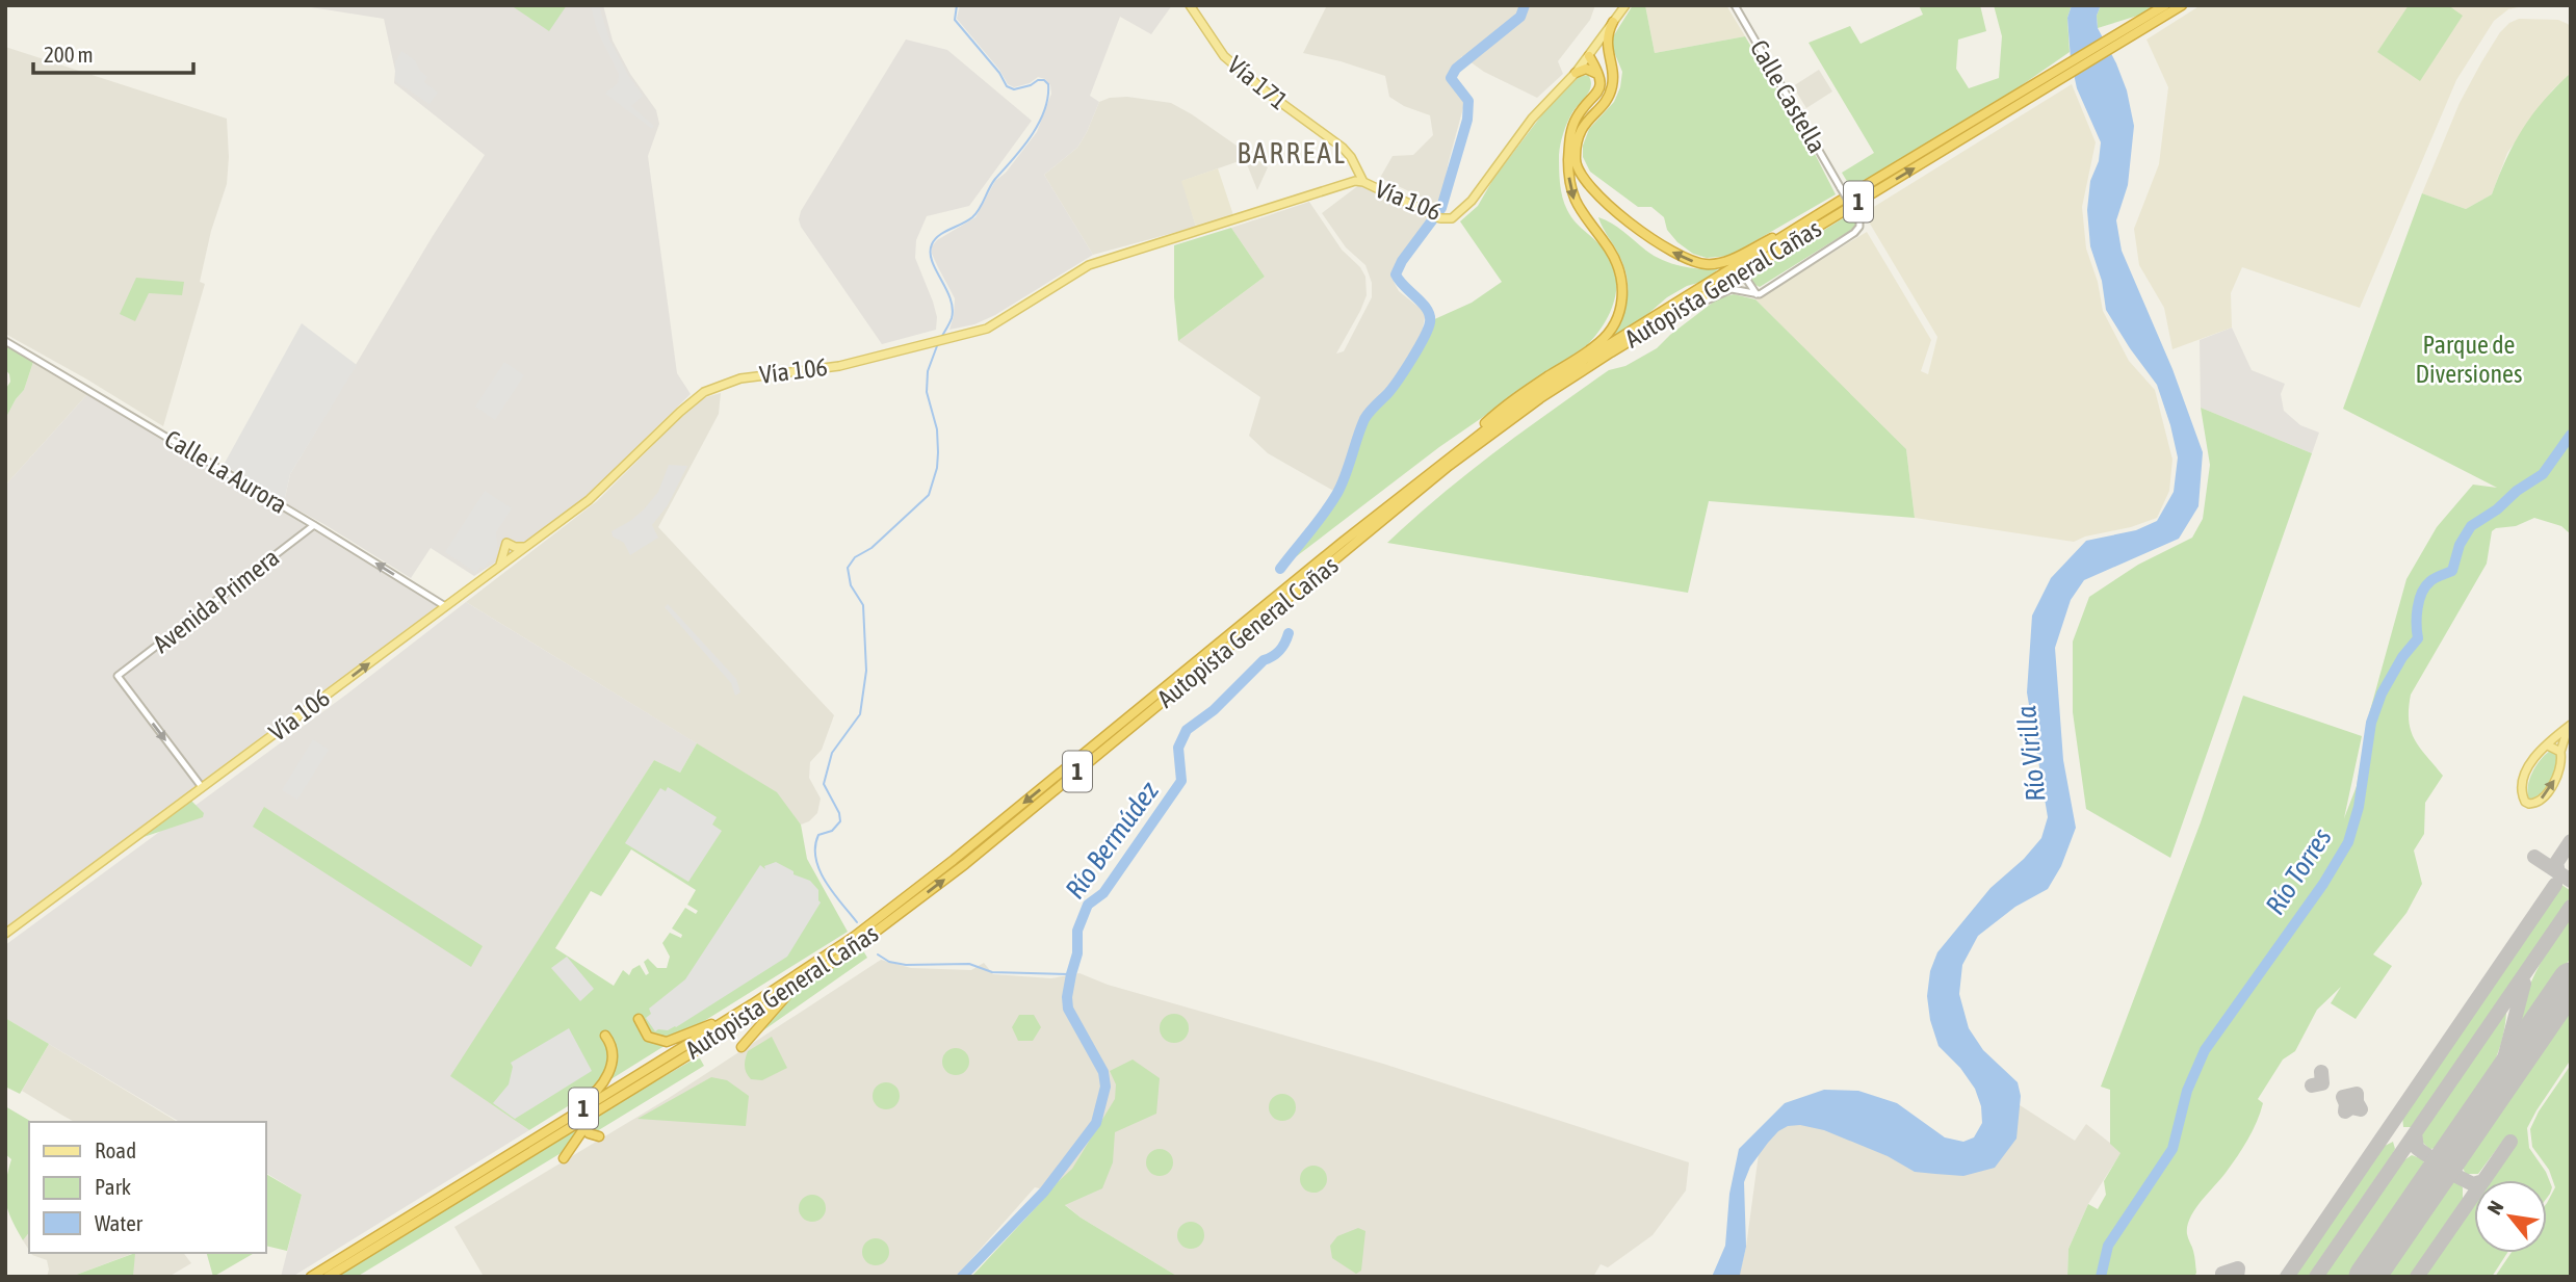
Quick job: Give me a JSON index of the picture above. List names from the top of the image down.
{
  "streets": {
    "highway": ["1", "Autopista General Cañas"],
    "main road": ["Vía 171", "Vía 106"],
    "street": ["Calle Castella", "Calle La Aurora", "Avenida Primera"]
  },
  "crossings": [
    ["Vía 171", "Vía 106"],
    ["Vía 106", "Calle La Aurora"],
    ["Vía 106", "Avenida Primera"],
    ["Calle La Aurora", "Avenida Primera"]
  ],
  "districts": ["BARREAL"],
  "water": ["Río Virilla", "Río Bermúdez", "Río Torres"],
  "parks": ["Parque de Diversiones"],
  "legend": ["Road", "Park", "Water"],
  "scale_bar": "200 m",
  "north": "top left"
}
